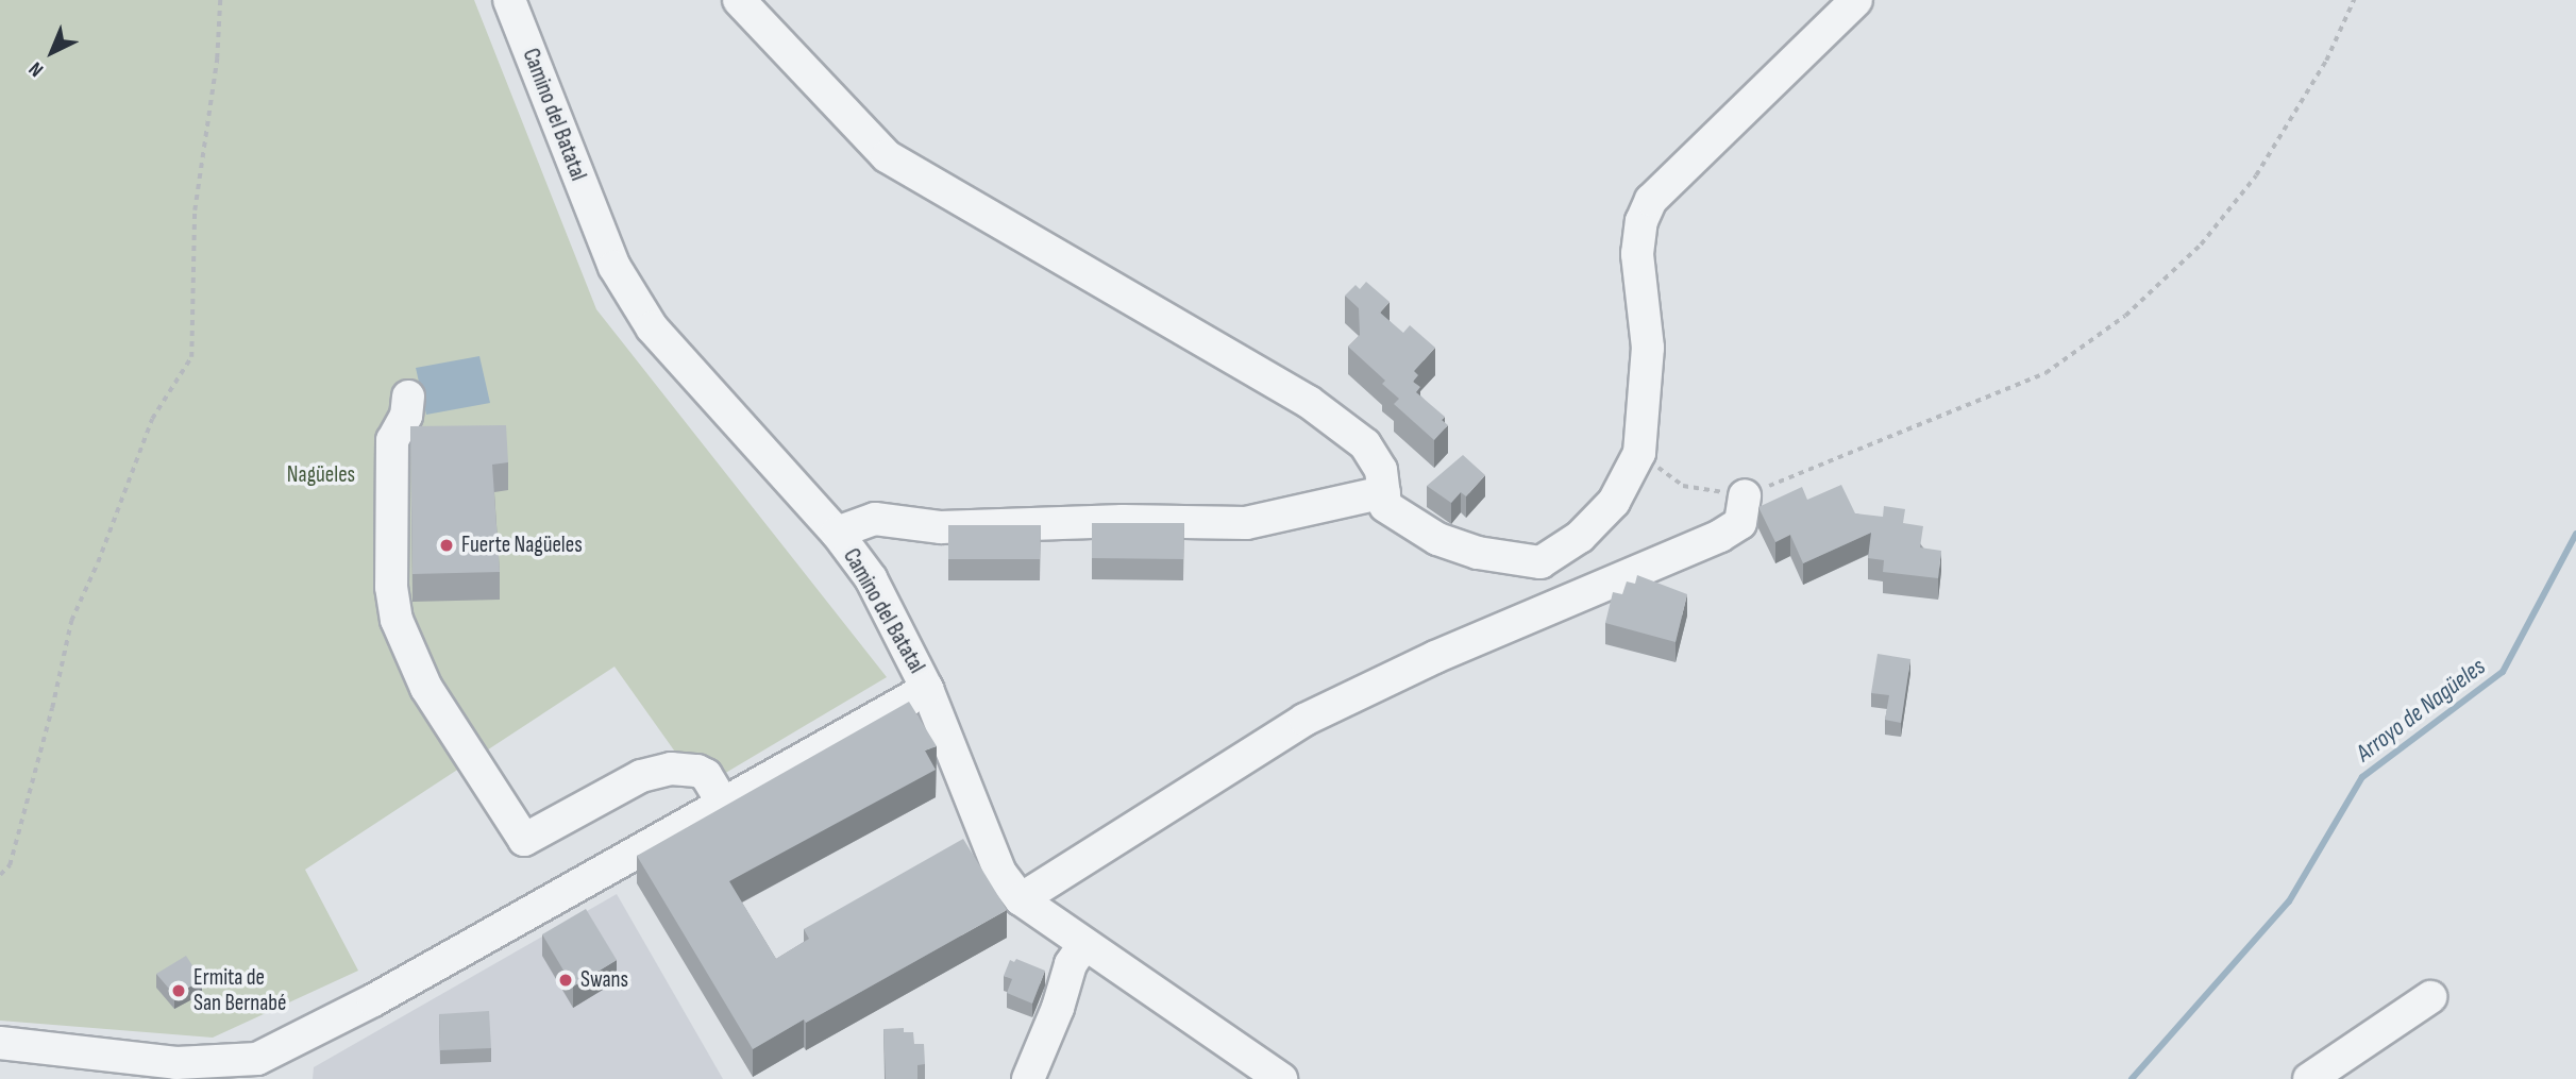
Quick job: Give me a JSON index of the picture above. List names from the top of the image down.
{
  "streets": {
    "street": ["Camino del Batatal"]
  },
  "water": ["Arroyo de Nagüeles"],
  "parks": ["Nagüeles"],
  "places": ["Fuerte Nagüeles", "Swans", "Ermita de San Bernabé"],
  "north": "bottom left"
}
